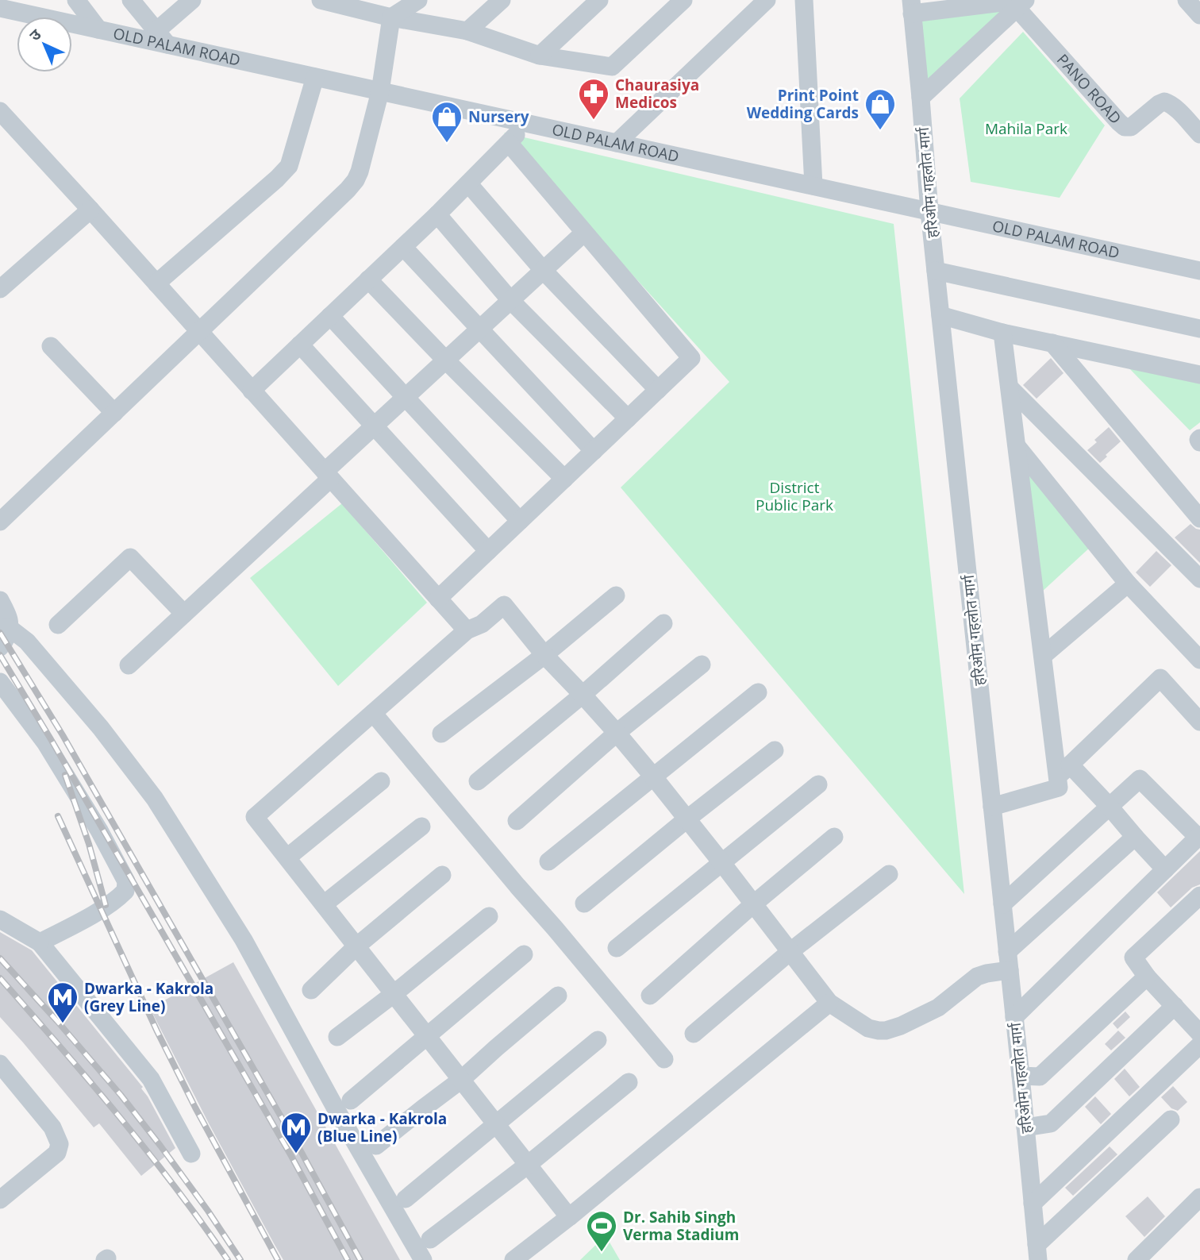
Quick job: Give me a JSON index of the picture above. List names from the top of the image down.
{
  "streets": {
    "street": ["OLD PALAM ROAD", "PANO ROAD", "हरिओम गहलोत मार्ग"]
  },
  "crossings": [
    ["OLD PALAM ROAD", "हरिओम गहलोत मार्ग"]
  ],
  "parks": ["Mahila Park", "District Public Park"],
  "places": {
    "pharmacy": ["Chaurasiya Medicos"],
    "shop": ["Print Point Wedding Cards", "Nursery"],
    "metro station": ["Dwarka - Kakrola (Grey Line)", "Dwarka - Kakrola (Blue Line)"],
    "sports": ["Dr. Sahib Singh Verma Stadium"]
  },
  "north": "top left"
}
